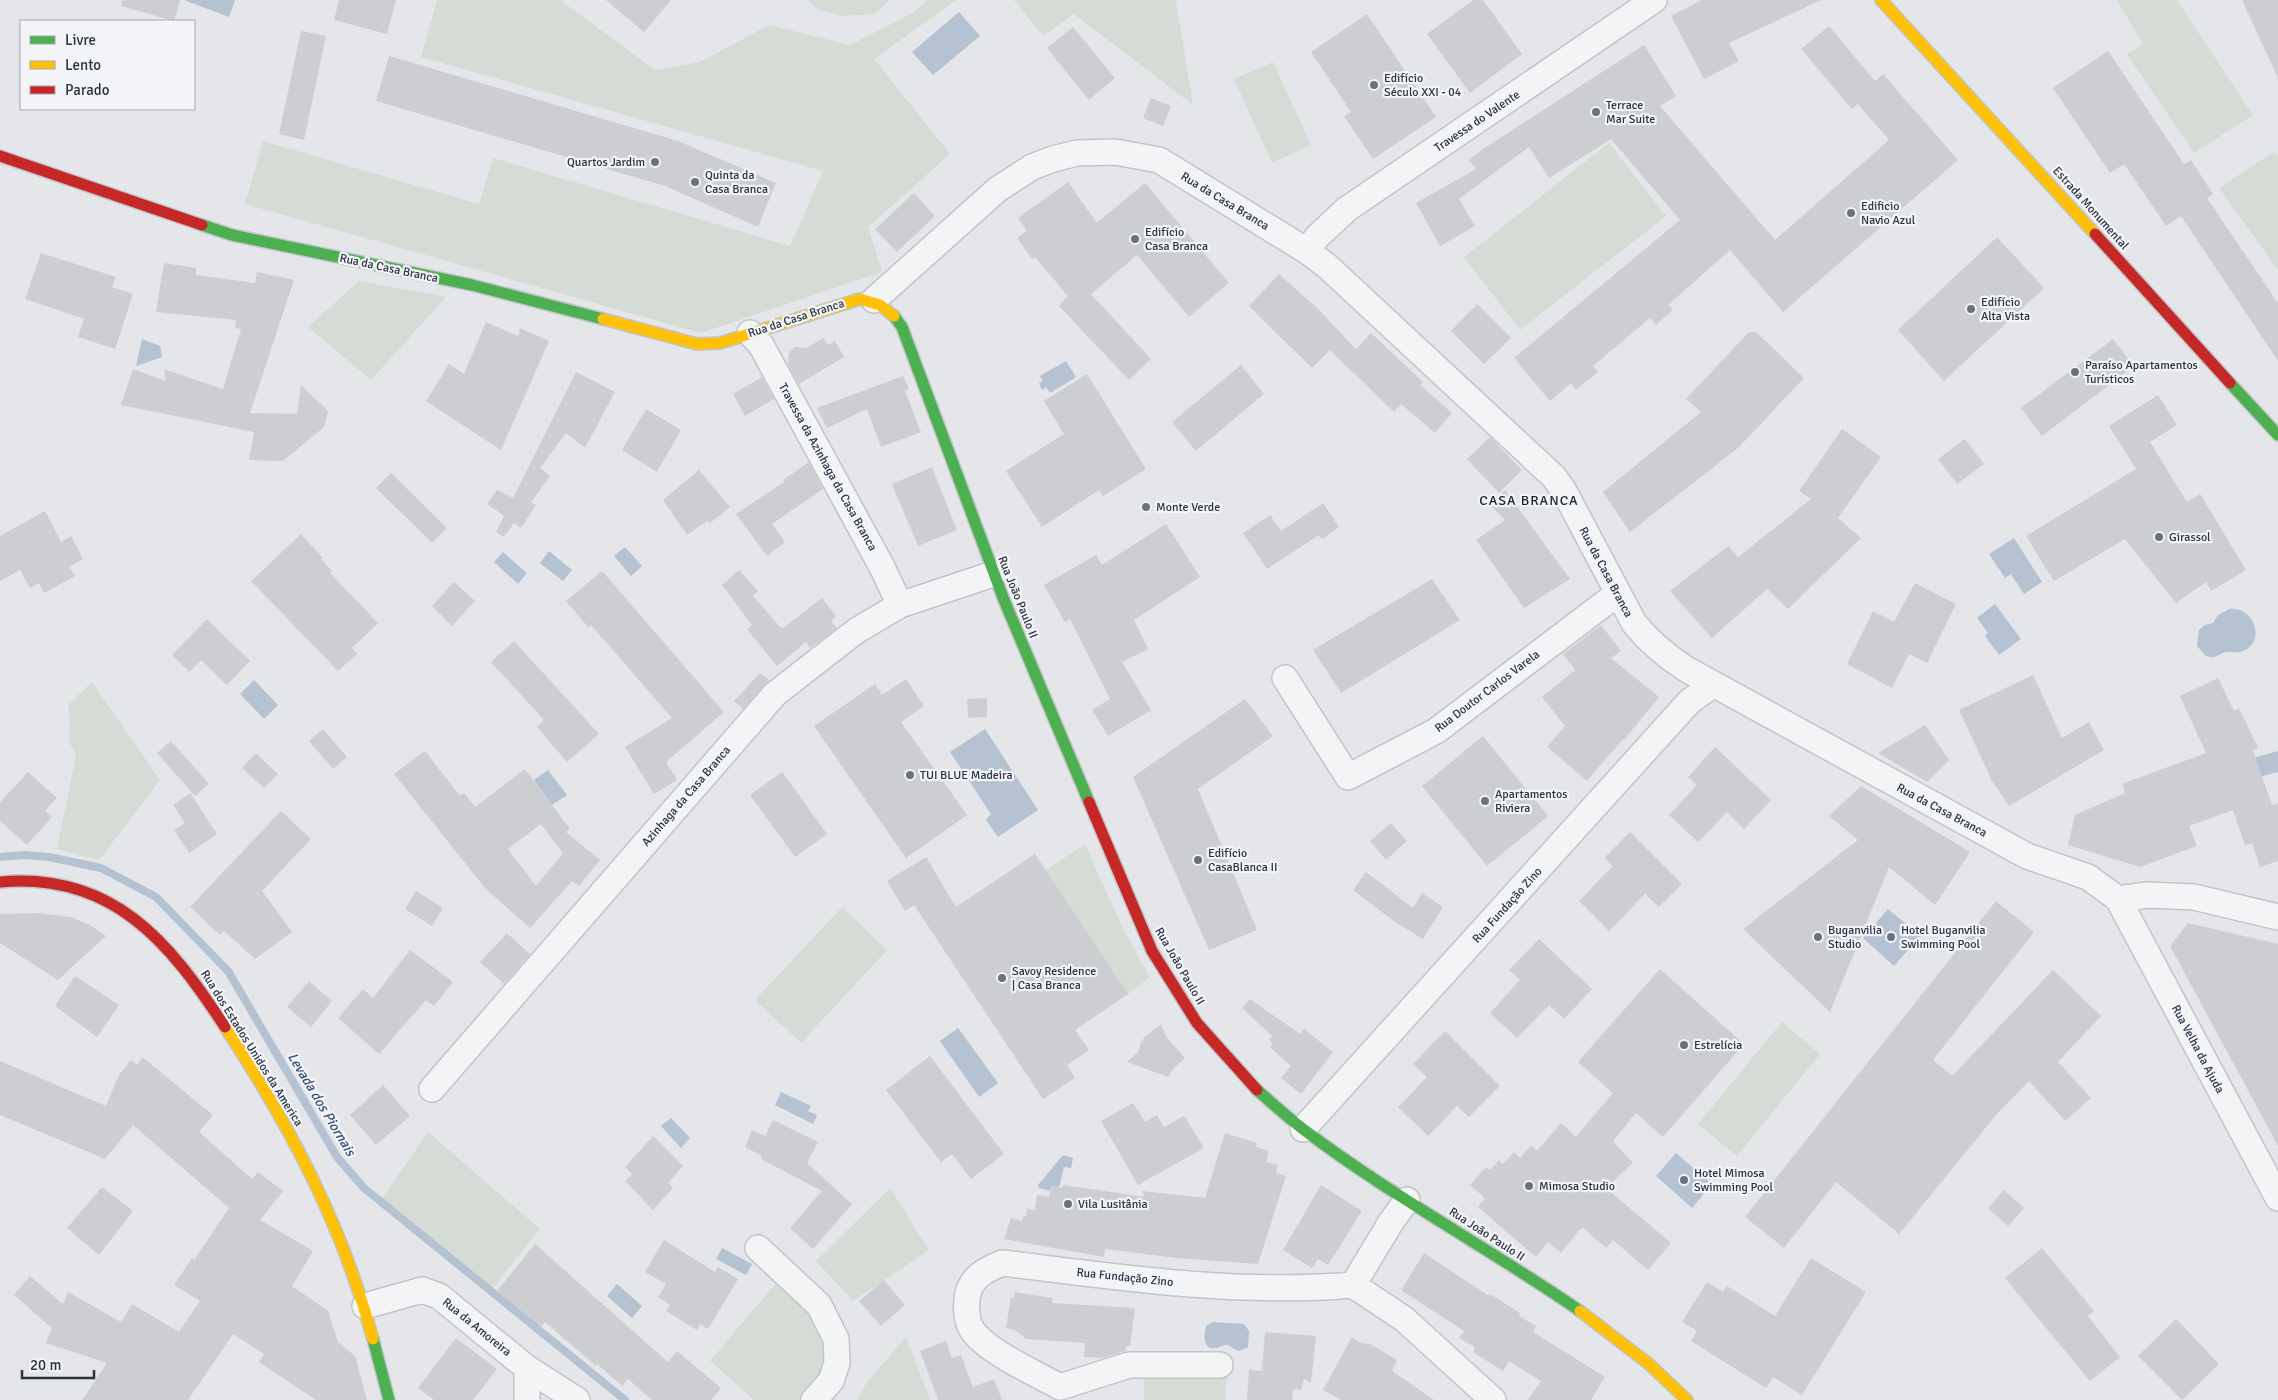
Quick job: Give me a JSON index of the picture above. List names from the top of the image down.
{
  "streets": {
    "street": [
      "Travessa do Valente",
      "Rua da Casa Branca",
      "Estrada Monumental",
      "Travessa da Azinhaga da Casa Branca",
      "Rua João Paulo II",
      "Rua Doutor Carlos Varela",
      "Azinhaga da Casa Branca",
      "Rua Fundação Zino",
      "Rua dos Estados Unidos da America",
      "Rua Velha da Ajuda",
      "Rua da Amoreira"
    ]
  },
  "crossings": [
    ["Travessa do Valente", "Rua da Casa Branca"],
    ["Rua da Casa Branca", "Travessa da Azinhaga da Casa Branca"],
    ["Rua da Casa Branca", "Rua João Paulo II"],
    ["Rua da Casa Branca", "Rua Doutor Carlos Varela"],
    ["Rua da Casa Branca", "Rua Fundação Zino"],
    ["Rua da Casa Branca", "Rua Velha da Ajuda"],
    ["Travessa da Azinhaga da Casa Branca", "Azinhaga da Casa Branca"],
    ["Rua João Paulo II", "Azinhaga da Casa Branca"],
    ["Rua João Paulo II", "Rua Fundação Zino"],
    ["Rua dos Estados Unidos da America", "Rua da Amoreira"]
  ],
  "districts": ["CASA BRANCA"],
  "water": ["Levada dos Piornais"],
  "places": [
    "Edifício Século XXI - 04",
    "Terrace Mar Suite",
    "Quartos Jardim",
    "Quinta da Casa Branca",
    "Edificio Navio Azul",
    "Edifício Casa Branca",
    "Edifício Alta Vista",
    "Paraíso Apartamentos Turísticos",
    "Monte Verde",
    "Girassol",
    "TUI BLUE Madeira",
    "Apartamentos Riviera",
    "Edifício CasaBlanca II",
    "Buganvilia Studio",
    "Hotel Buganvilia Swimming Pool",
    "Savoy Residence | Casa Branca",
    "Estrelícia",
    "Hotel Mimosa Swimming Pool",
    "Mimosa Studio",
    "Vila Lusitânia"
  ],
  "legend": ["Livre", "Lento", "Parado"],
  "scale_bar": "20 m"
}
